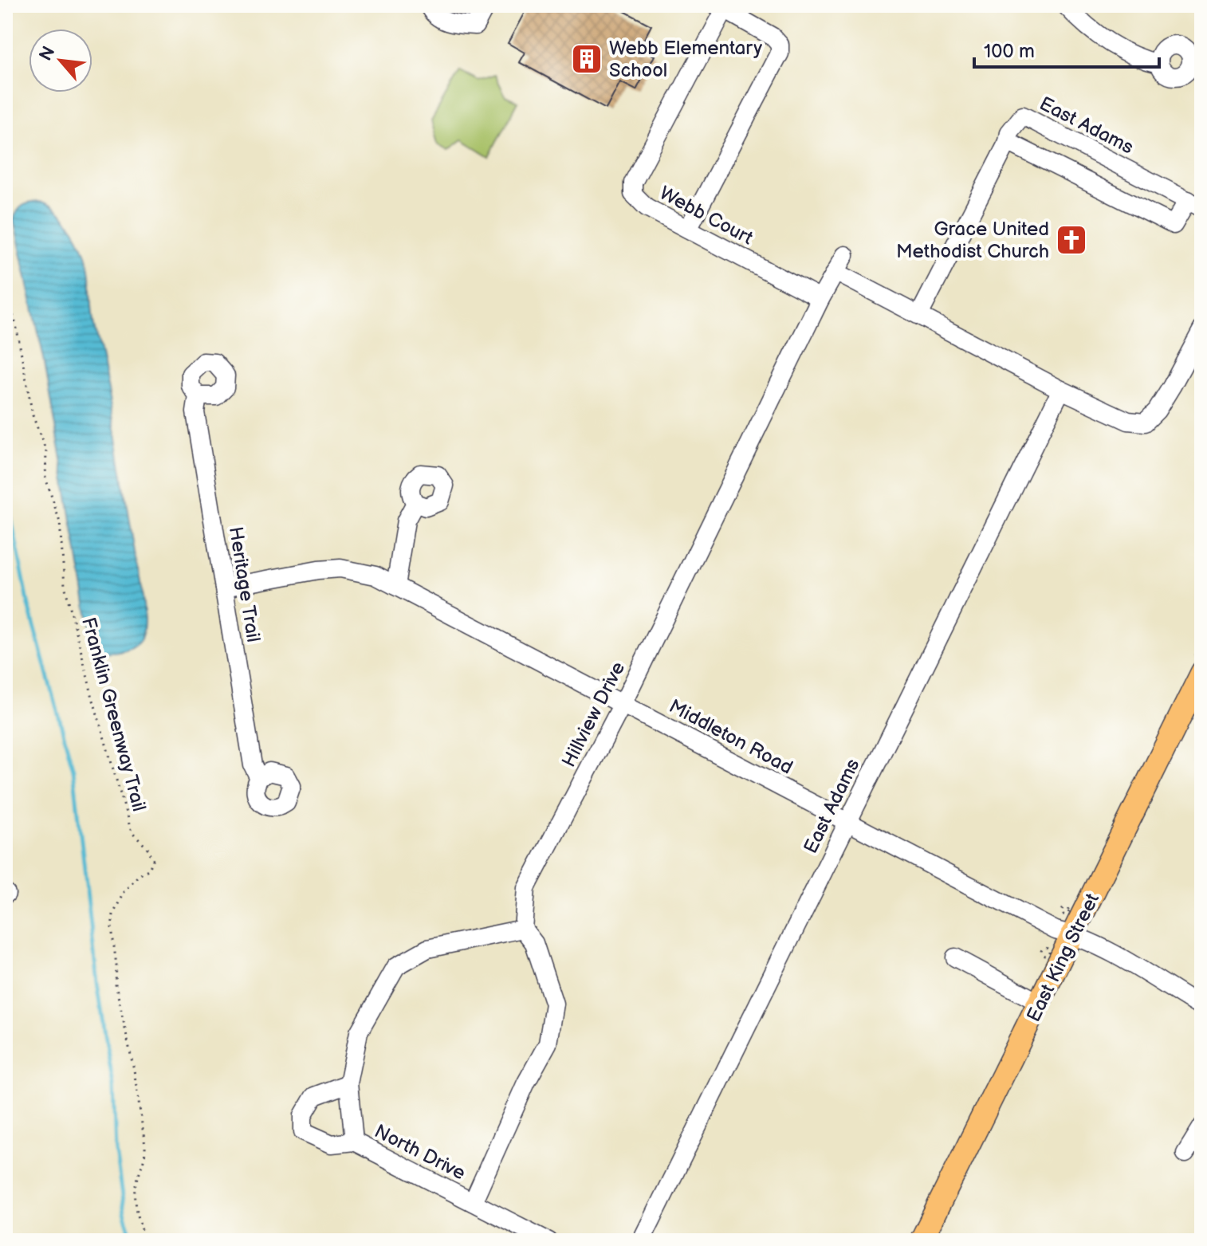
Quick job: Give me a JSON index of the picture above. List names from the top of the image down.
{
  "streets": {
    "main road": ["East King Street"],
    "street": [
      "East Adams",
      "Webb Court",
      "Heritage Trail",
      "Hillview Drive",
      "Middleton Road",
      "North Drive"
    ],
    "path": ["Franklin Greenway Trail"]
  },
  "crossings": [
    ["East Adams", "Middleton Road"],
    ["Webb Court", "Hillview Drive"],
    ["Heritage Trail", "Middleton Road"],
    ["Hillview Drive", "Middleton Road"],
    ["Hillview Drive", "North Drive"],
    ["Middleton Road", "East King Street"]
  ],
  "places": {
    "building": ["Webb Elementary School"],
    "church": ["Grace United Methodist Church"]
  },
  "scale_bar": "100 m",
  "north": "top left"
}
